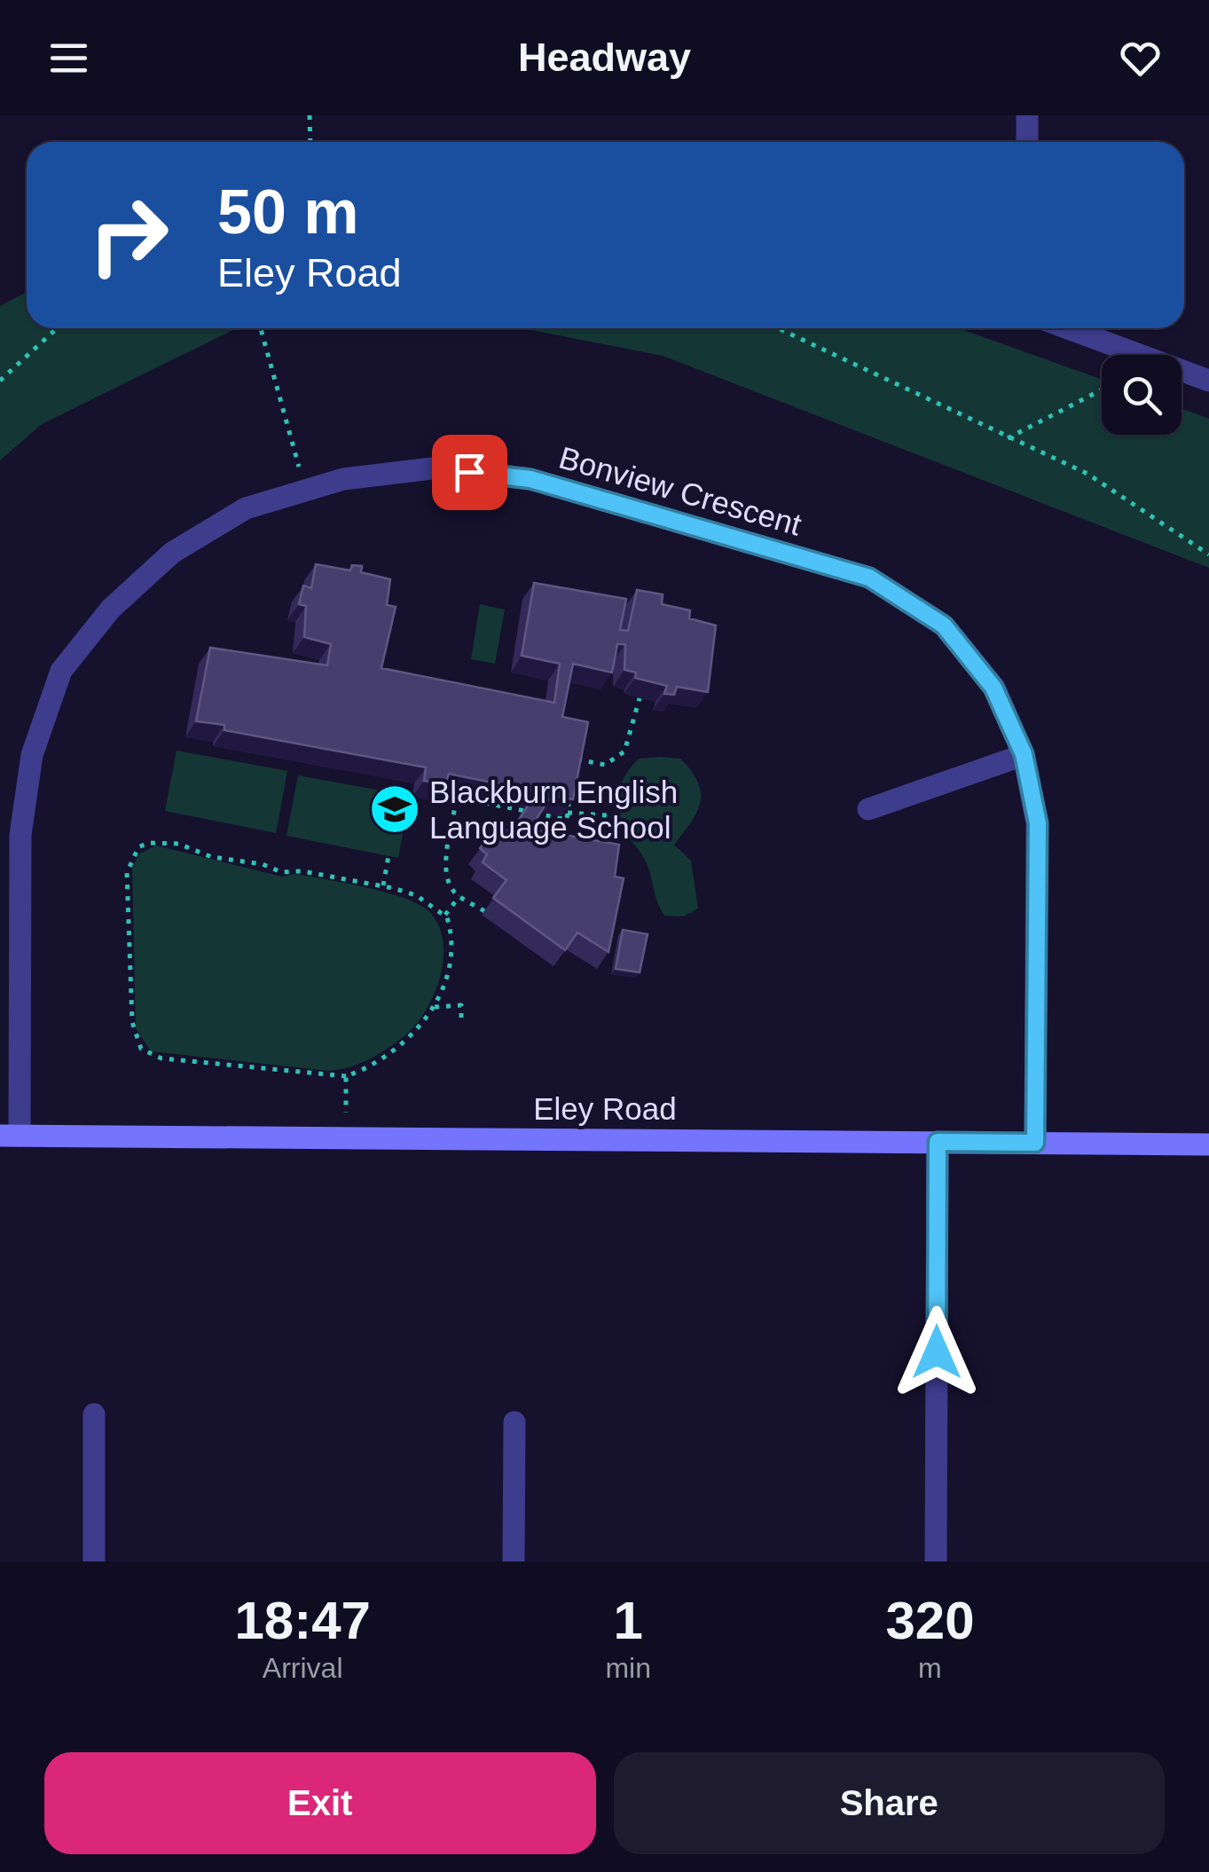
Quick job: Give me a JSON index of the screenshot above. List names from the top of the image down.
{
  "streets": {
    "main road": ["Eley Road"],
    "street": ["Bonview Crescent"]
  },
  "crossings": [
    ["Bonview Crescent", "Eley Road"]
  ],
  "places": {
    "school or university": ["Blackburn English Language School"]
  },
  "page": {
    "header": "Headway",
    "turn": ["50 m", "Eley Road"],
    "eta": [
      "18:47",
      "Arrival",
      "1",
      "min",
      "320",
      "m"
    ],
    "buttons": ["Exit", "Share"]
  }
}
